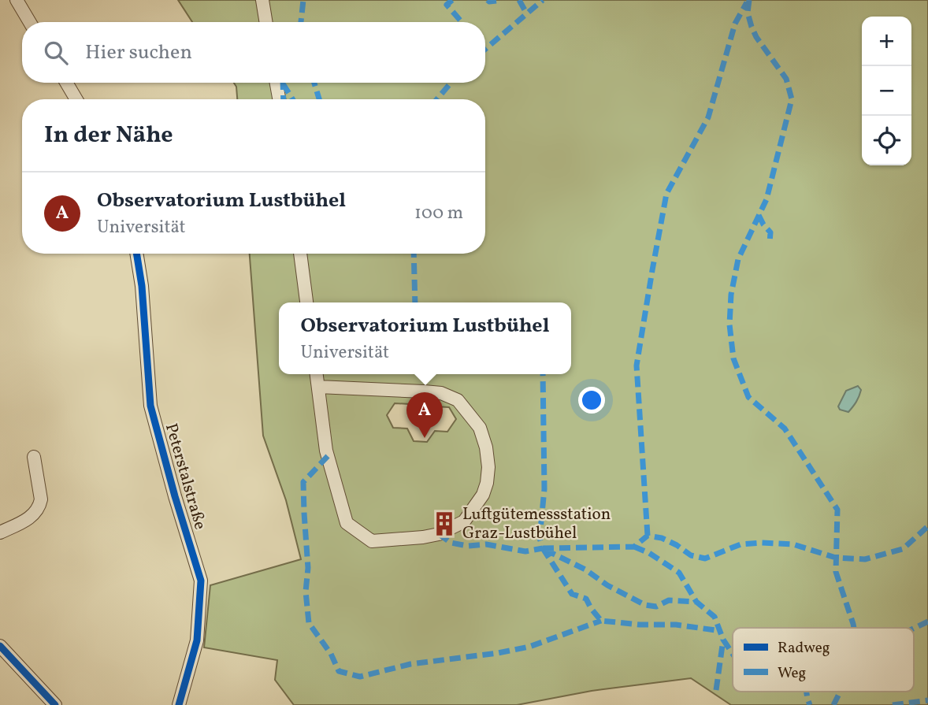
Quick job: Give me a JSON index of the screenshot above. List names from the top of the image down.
{
  "streets": {
    "street": ["Peterstalstraße"]
  },
  "places": {
    "building": ["Luftgütemessstation Graz-Lustbühel"]
  },
  "legend": ["Radweg", "Weg"],
  "page": {
    "map_buttons": ["+", "−"],
    "search": "Hier suchen",
    "heading": "In der Nähe",
    "list": [
      {
        "mark": "A",
        "name": "Observatorium Lustbühel",
        "note": "Universität",
        "value": "100 m"
      }
    ],
    "popup": ["Observatorium Lustbühel", "Universität"],
    "pins": "A"
  }
}
